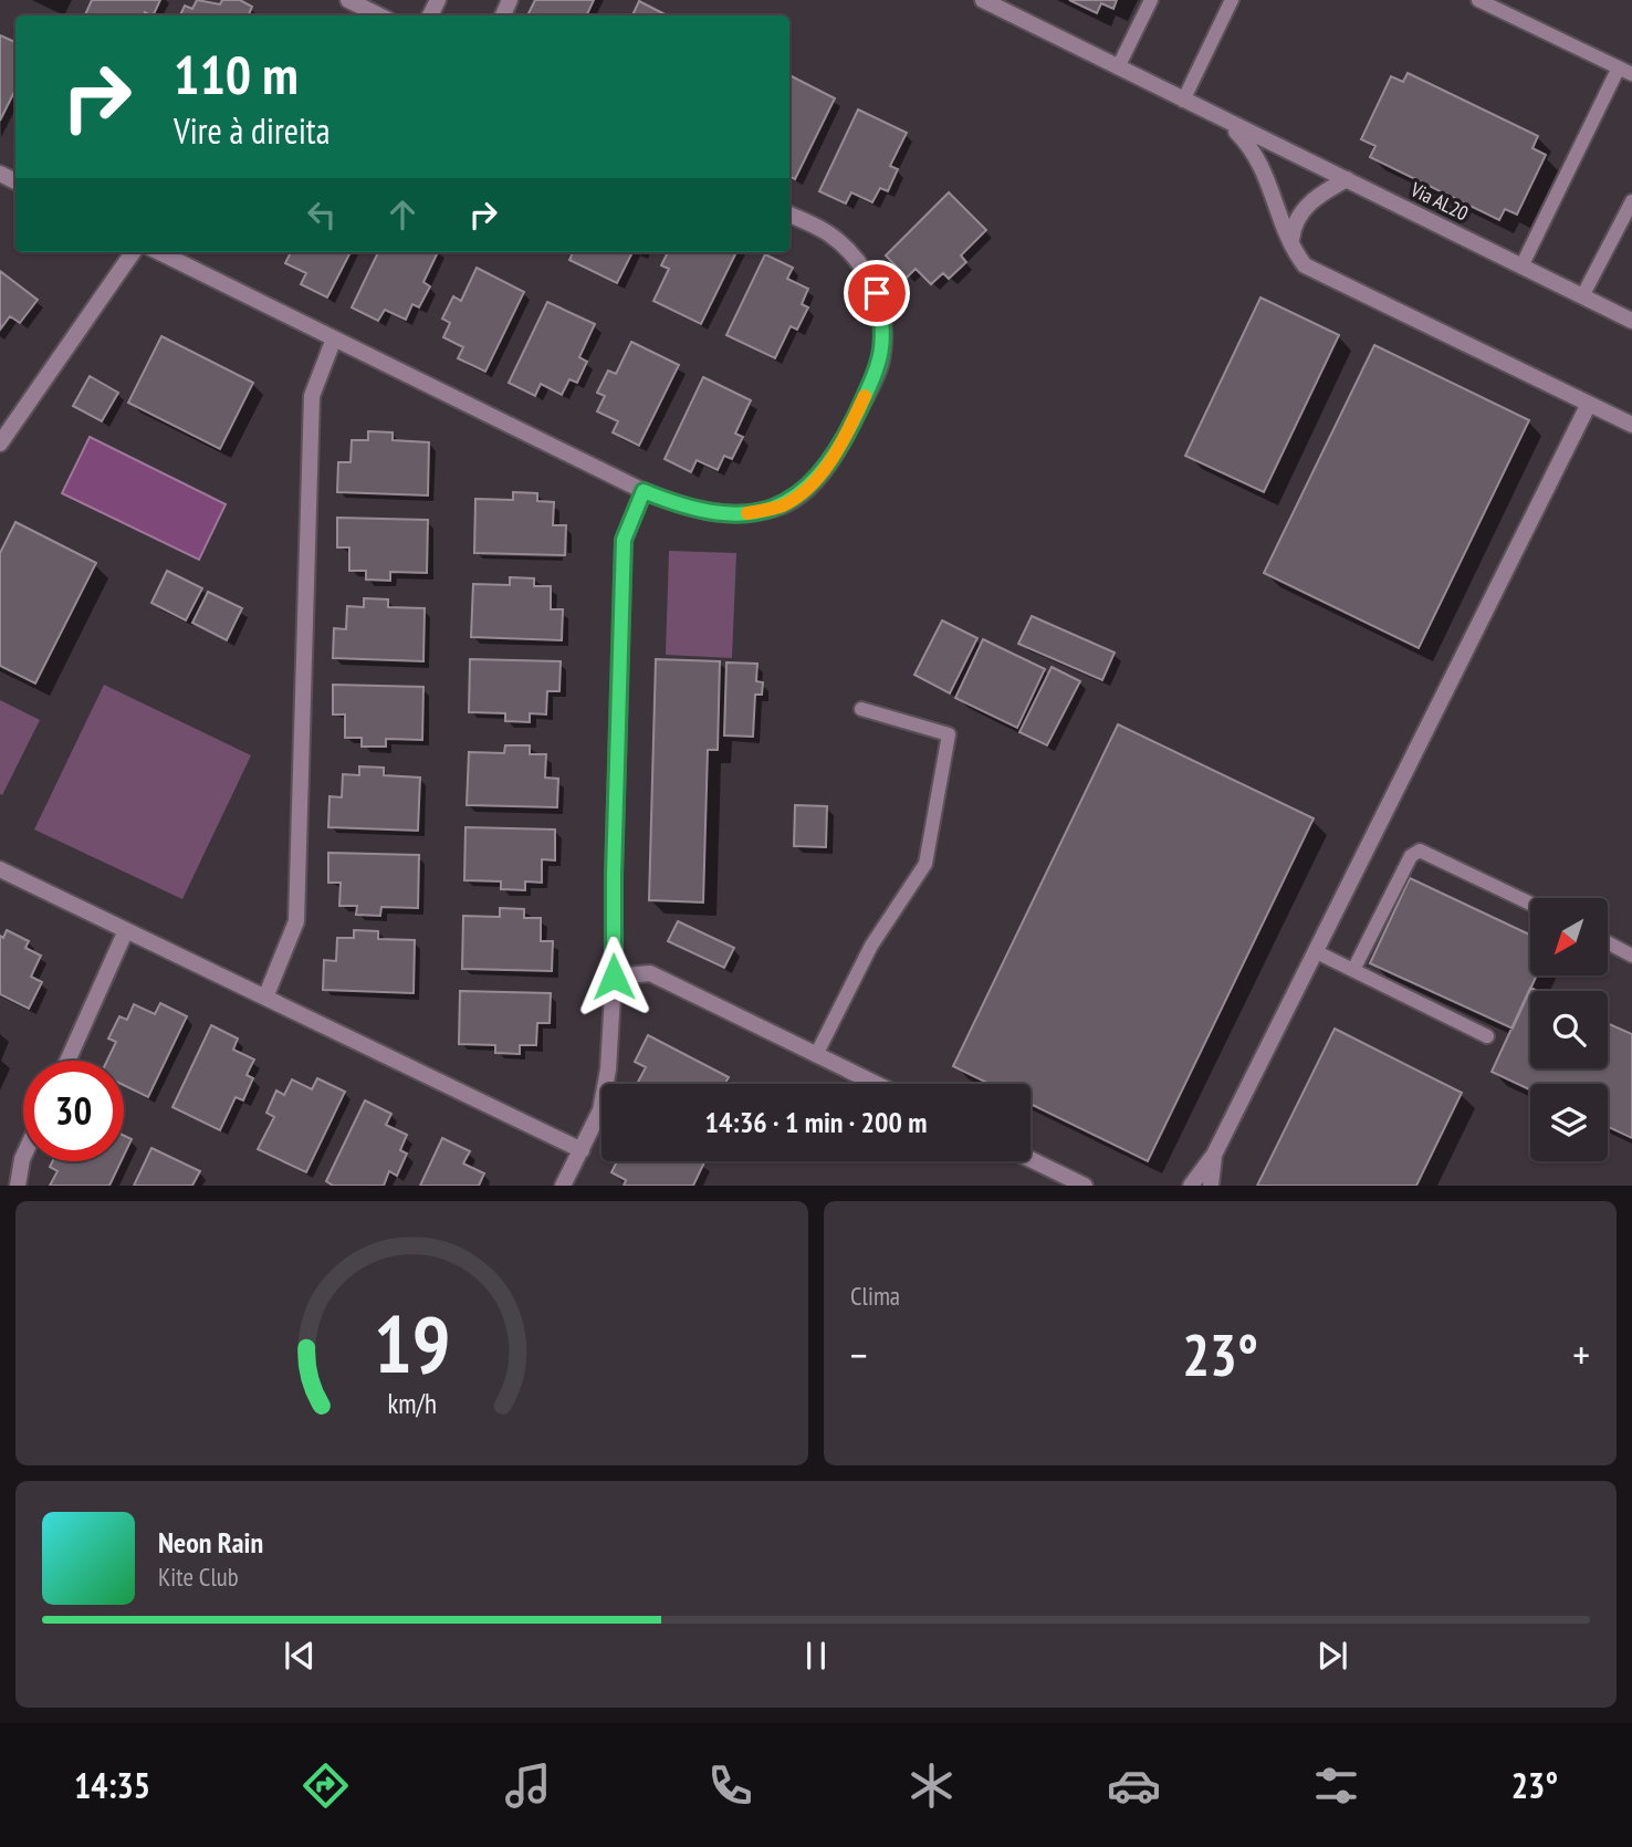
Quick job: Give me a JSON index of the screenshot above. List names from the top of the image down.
{
  "streets": {
    "street": ["Via AL20"]
  },
  "north": "bottom left",
  "page": {
    "turn": ["110 m", "Vire à direita"],
    "limit": "30",
    "trip": "14:36 · 1 min · 200 m",
    "tile": "Clima",
    "heat": ["−", "23°", "+"],
    "song": ["Neon Rain", "Kite Club"],
    "tabs": ["14:35", "23°"],
    "gauge": ["19", "km/h"]
  }
}
